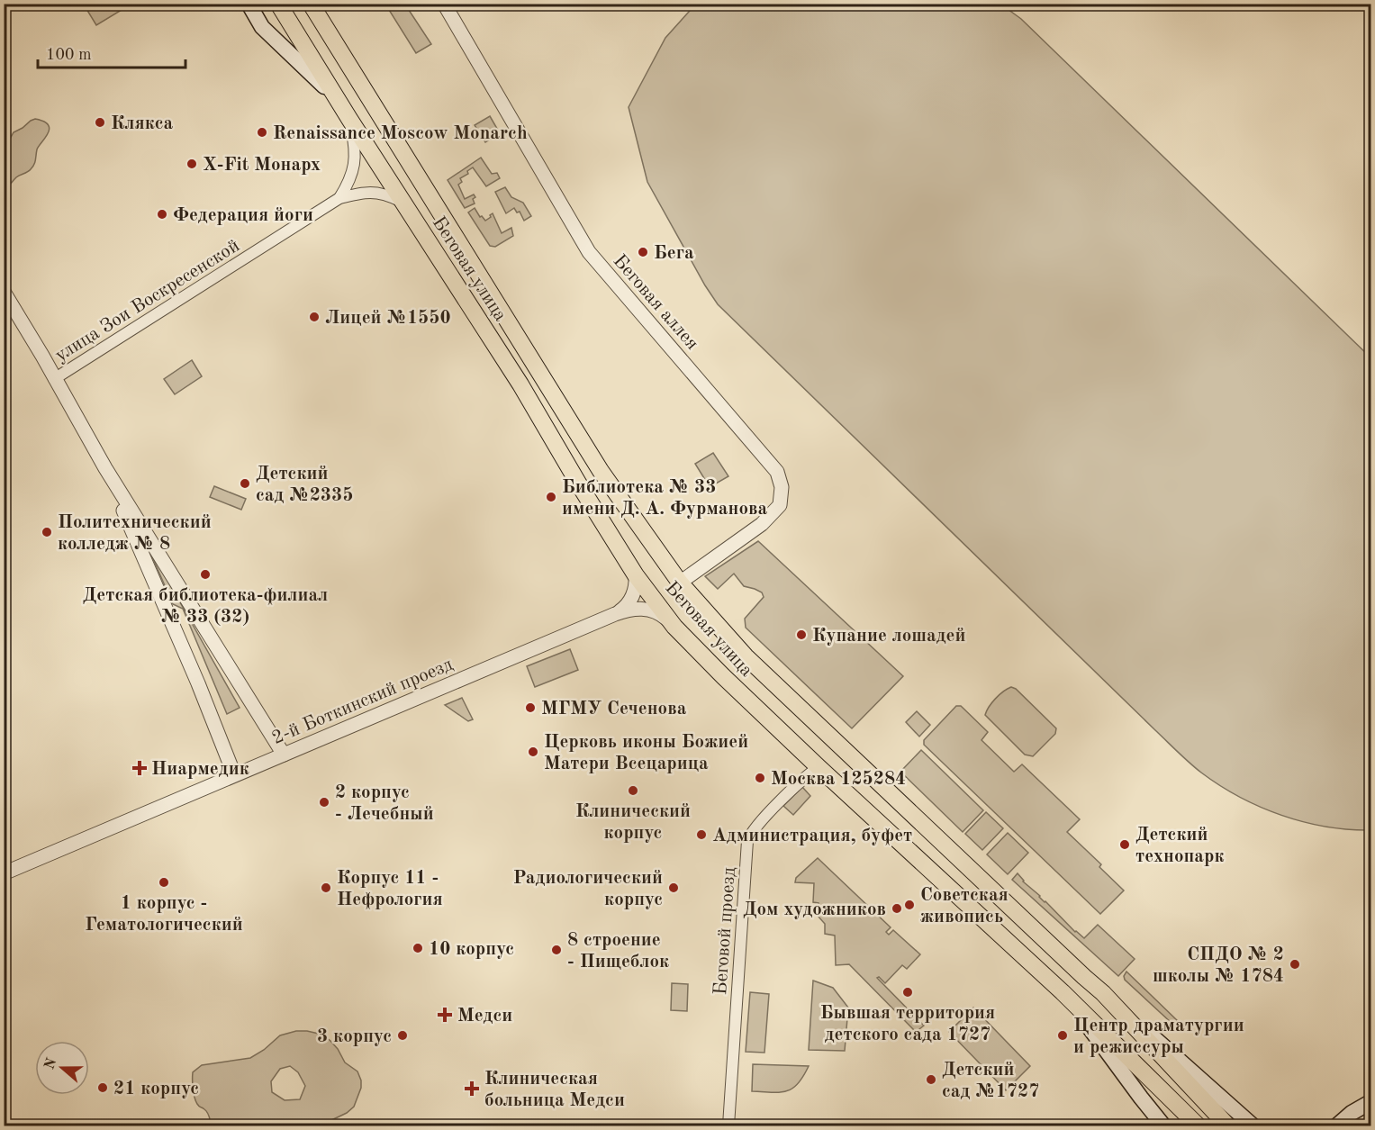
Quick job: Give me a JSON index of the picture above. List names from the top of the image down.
{
  "streets": {
    "main road": ["Беговая улица"],
    "street": [
      "улица Зои Воскресенской",
      "Беговая аллея",
      "2-й Боткинский проезд",
      "Беговой проезд"
    ]
  },
  "crossings": [
    ["Беговая улица", "улица Зои Воскресенской"],
    ["Беговая улица", "Беговая аллея"],
    ["Беговая улица", "2-й Боткинский проезд"],
    ["Беговая улица", "Беговой проезд"]
  ],
  "places": {
    "other": [
      "Клякса",
      "Renaissance Moscow Monarch",
      "X-Fit Монарх",
      "Федерация йоги",
      "Бега",
      "Лицей №1550",
      "Детский сад №2335",
      "Библиотека № 33 имени Д. А. Фурманова",
      "Политехнический колледж № 8",
      "Детская библиотека-филиал № 33 (32)",
      "Купание лошадей",
      "МГМУ Сеченова",
      "Церковь иконы Божией Матери Всецарица",
      "Москва 125284",
      "Клинический корпус",
      "2 корпус - Лечебный",
      "Администрация, буфет",
      "Детский технопарк",
      "1 корпус - Гематологический",
      "Корпус 11 - Нефрология",
      "Радиологический корпус",
      "Советская живопись",
      "Дом художников",
      "10 корпус",
      "8 строение - Пищеблок",
      "СПДО № 2 школы № 1784",
      "Бывшая территория детского сада 1727",
      "3 корпус",
      "Центр драматургии и режиссуры",
      "Детский сад №1727",
      "21 корпус"
    ],
    "health": ["Ниармедик", "Медси", "Клиническая больница Медси"]
  },
  "scale_bar": "100 m",
  "north": "left"
}
